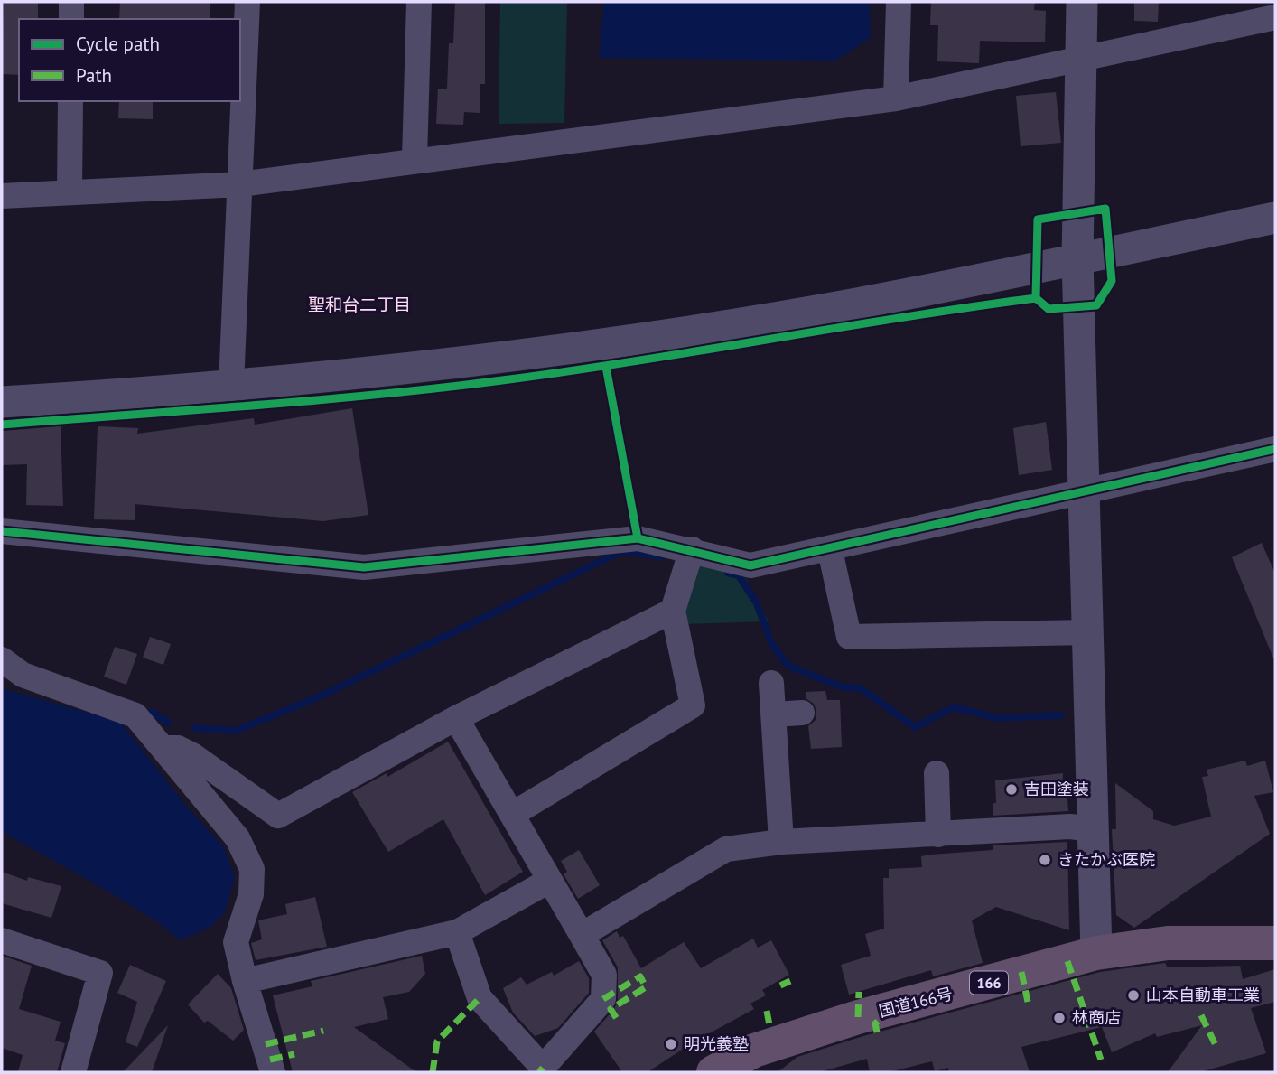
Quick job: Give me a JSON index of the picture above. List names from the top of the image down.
{
  "streets": {
    "highway": ["166", "国道166号"]
  },
  "districts": ["聖和台二丁目"],
  "places": [
    "吉田塗装",
    "きたかぶ医院",
    "山本自動車工業",
    "林商店",
    "明光義塾"
  ],
  "legend": ["Cycle path", "Path"]
}
